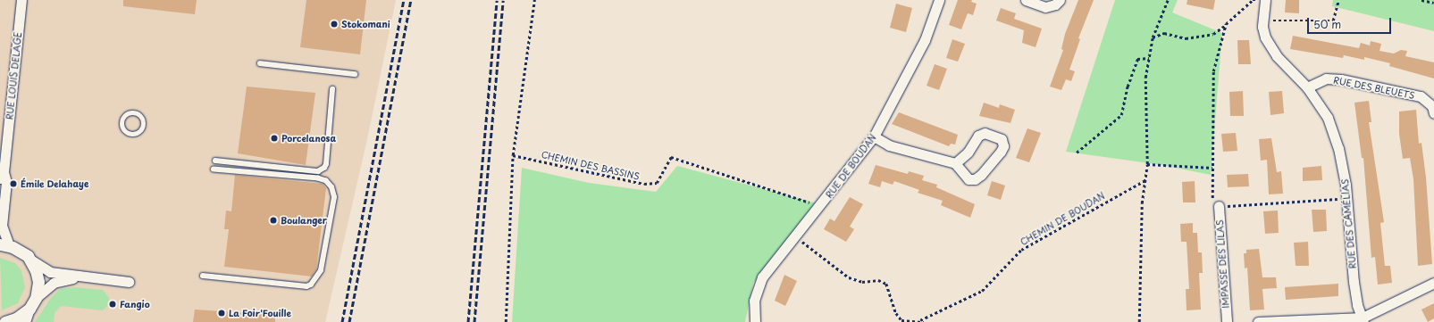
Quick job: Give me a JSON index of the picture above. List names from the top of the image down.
{
  "streets": {
    "street": [
      "RUE LOUIS DELAGE",
      "RUE DES BLEUETS",
      "RUE DE BOUDAN",
      "RUE DES CAMÉLIAS",
      "IMPASSE DES LILAS"
    ],
    "path": ["CHEMIN DES BASSINS", "CHEMIN DE BOUDAN"]
  },
  "crossings": [
    ["RUE DES BLEUETS", "RUE DES CAMÉLIAS"],
    ["CHEMIN DES BASSINS", "RUE DE BOUDAN"],
    ["RUE DE BOUDAN", "CHEMIN DE BOUDAN"]
  ],
  "places": [
    "Stokomani",
    "Porcelanosa",
    "Émile Delahaye",
    "Boulanger",
    "Fangio",
    "La Foir'Fouille"
  ],
  "scale_bar": "50 m"
}
